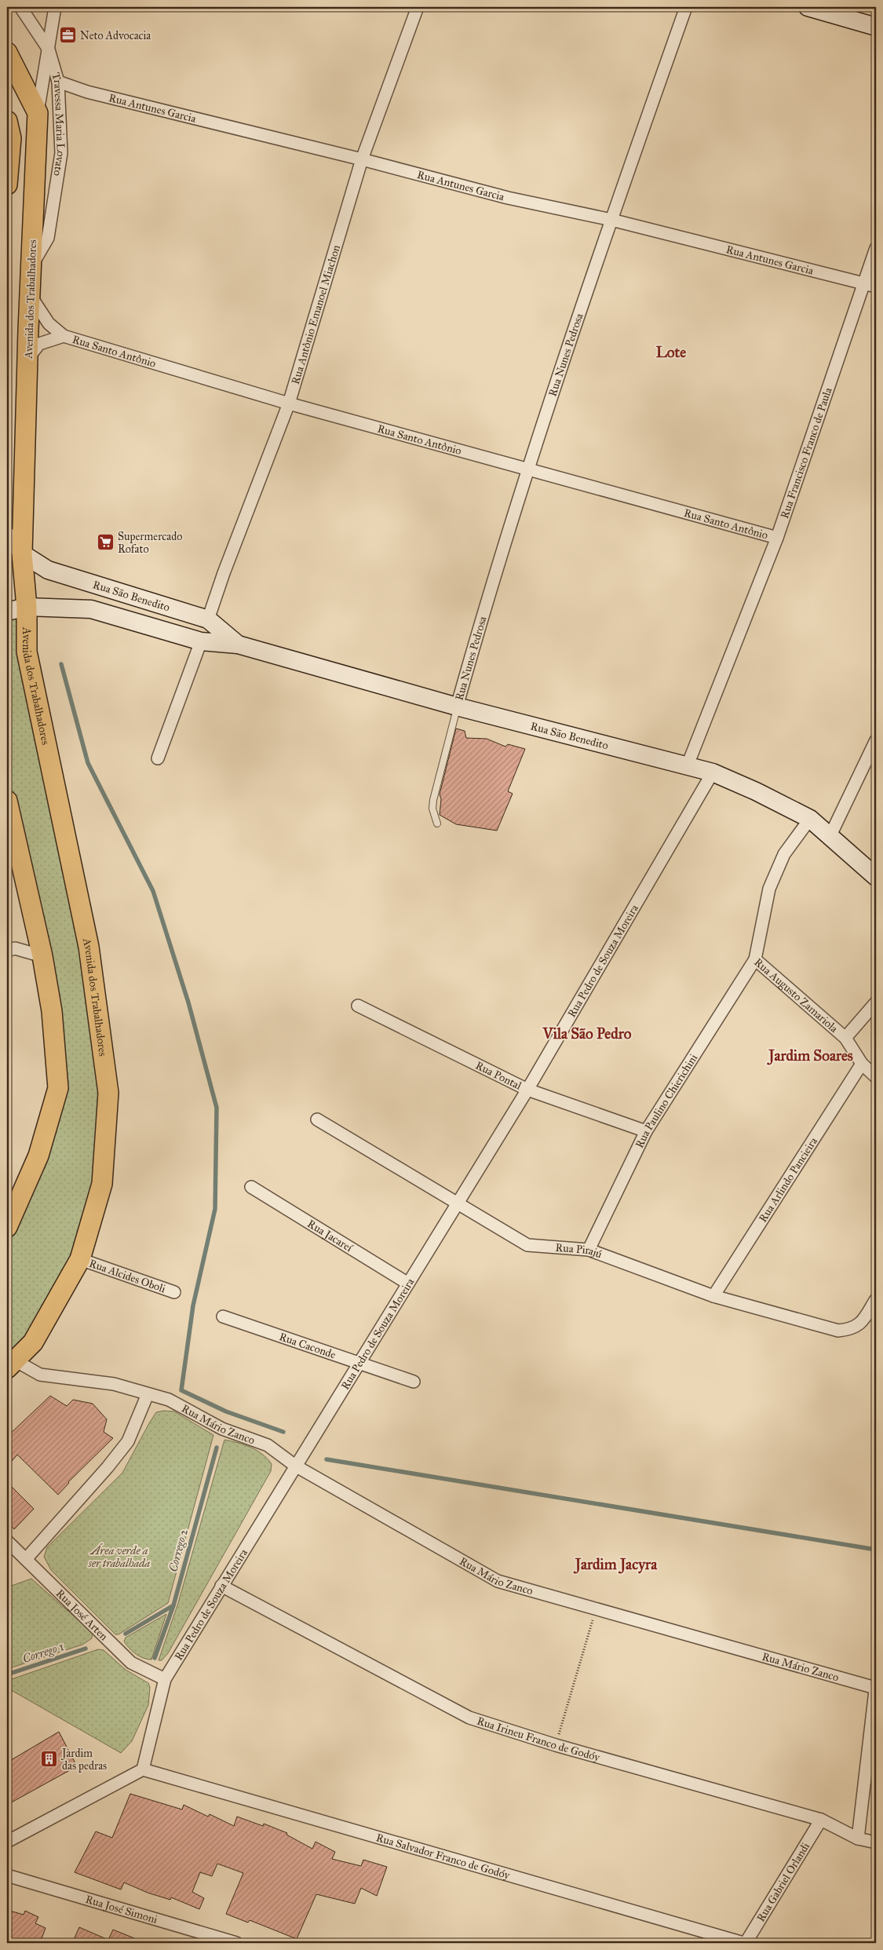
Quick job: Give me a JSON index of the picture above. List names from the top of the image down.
{
  "streets": {
    "main road": ["Avenida dos Trabalhadores", "Rua São Benedito"],
    "street": [
      "Rua Antunes Garcia",
      "Travessa Maria Lovato",
      "Rua Antônio Emanoel Miachon",
      "Rua Santo Antônio",
      "Rua Nunes Pedrosa",
      "Rua Francisco Franco de Paula",
      "Rua Pedro de Souza Moreira",
      "Rua Augusto Zamariola",
      "Rua Pontal",
      "Rua Paulino Chierichini",
      "Rua Arlindo Pancieira",
      "Rua Jacareí",
      "Rua Pirajú",
      "Rua Alcides Oboli",
      "Rua Caconde",
      "Rua Mário Zanco",
      "Rua José Arten",
      "Rua Irineu Franco de Godóy",
      "Rua Salvador Franco de Godóy",
      "Rua Gabriel Orlandi",
      "Rua José Simoni"
    ]
  },
  "crossings": [
    ["Rua Antunes Garcia", "Travessa Maria Lovato"],
    ["Rua Antunes Garcia", "Rua Antônio Emanoel Miachon"],
    ["Rua Antunes Garcia", "Rua Nunes Pedrosa"],
    ["Rua Antunes Garcia", "Rua Francisco Franco de Paula"],
    ["Travessa Maria Lovato", "Avenida dos Trabalhadores"],
    ["Avenida dos Trabalhadores", "Rua Santo Antônio"],
    ["Avenida dos Trabalhadores", "Rua São Benedito"],
    ["Avenida dos Trabalhadores", "Rua Alcides Oboli"],
    ["Avenida dos Trabalhadores", "Rua Mário Zanco"],
    ["Rua Antônio Emanoel Miachon", "Rua Santo Antônio"],
    ["Rua Antônio Emanoel Miachon", "Rua São Benedito"],
    ["Rua Santo Antônio", "Rua Nunes Pedrosa"],
    ["Rua Santo Antônio", "Rua Francisco Franco de Paula"],
    ["Rua Nunes Pedrosa", "Rua São Benedito"],
    ["Rua Francisco Franco de Paula", "Rua São Benedito"],
    ["Rua São Benedito", "Rua Pedro de Souza Moreira"],
    ["Rua São Benedito", "Rua Augusto Zamariola"],
    ["Rua Pedro de Souza Moreira", "Rua Pontal"],
    ["Rua Pedro de Souza Moreira", "Rua Jacareí"],
    ["Rua Pedro de Souza Moreira", "Rua Pirajú"],
    ["Rua Pedro de Souza Moreira", "Rua Caconde"],
    ["Rua Pedro de Souza Moreira", "Rua Mário Zanco"],
    ["Rua Pedro de Souza Moreira", "Rua José Arten"],
    ["Rua Pedro de Souza Moreira", "Rua Irineu Franco de Godóy"],
    ["Rua Pedro de Souza Moreira", "Rua Salvador Franco de Godóy"],
    ["Rua Augusto Zamariola", "Rua Paulino Chierichini"],
    ["Rua Augusto Zamariola", "Rua Arlindo Pancieira"],
    ["Rua Pontal", "Rua Paulino Chierichini"],
    ["Rua Paulino Chierichini", "Rua Pirajú"],
    ["Rua Arlindo Pancieira", "Rua Pirajú"],
    ["Rua Irineu Franco de Godóy", "Rua Gabriel Orlandi"],
    ["Rua Salvador Franco de Godóy", "Rua Gabriel Orlandi"]
  ],
  "districts": [
    "Lote",
    "Vila São Pedro",
    "Jardim Soares",
    "Jardim Jacyra"
  ],
  "water": ["Corrego 2", "Corrego 1"],
  "parks": ["Área verde a ser trabalhada"],
  "places": {
    "office": ["Neto Advocacia"],
    "supermarket": ["Supermercado Rofato"],
    "building": ["Jardim das pedras"]
  }
}
